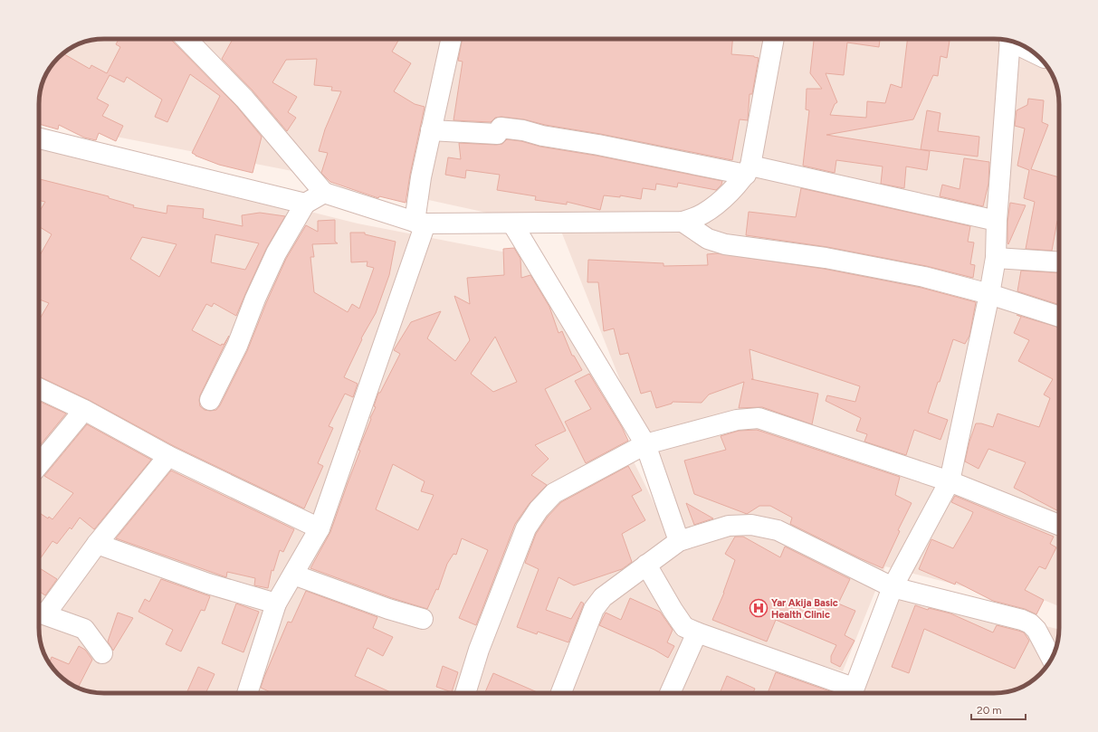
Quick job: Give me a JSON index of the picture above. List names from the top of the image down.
{
  "places": {
    "hospital": ["Yar Akija Basic Health Clinic"]
  },
  "scale_bar": "20 m"
}
